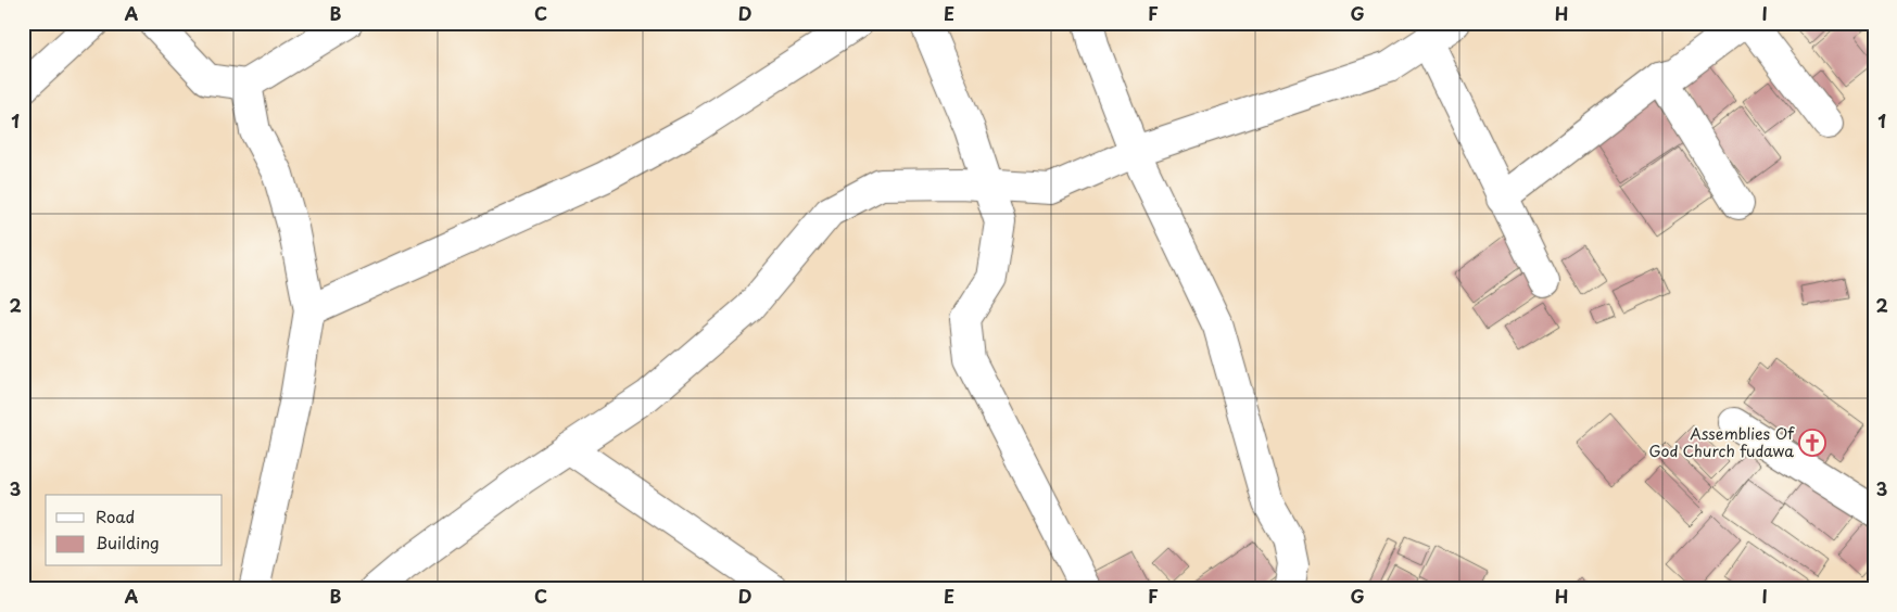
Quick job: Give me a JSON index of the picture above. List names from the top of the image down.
{
  "places": {
    "church": ["Assemblies Of God Church fudawa"]
  },
  "legend": ["Road", "Building"],
  "grid": {
    "columns": [
      "A",
      "B",
      "C",
      "D",
      "E",
      "F",
      "G",
      "H",
      "I"
    ],
    "rows": ["1", "2", "3"]
  }
}
